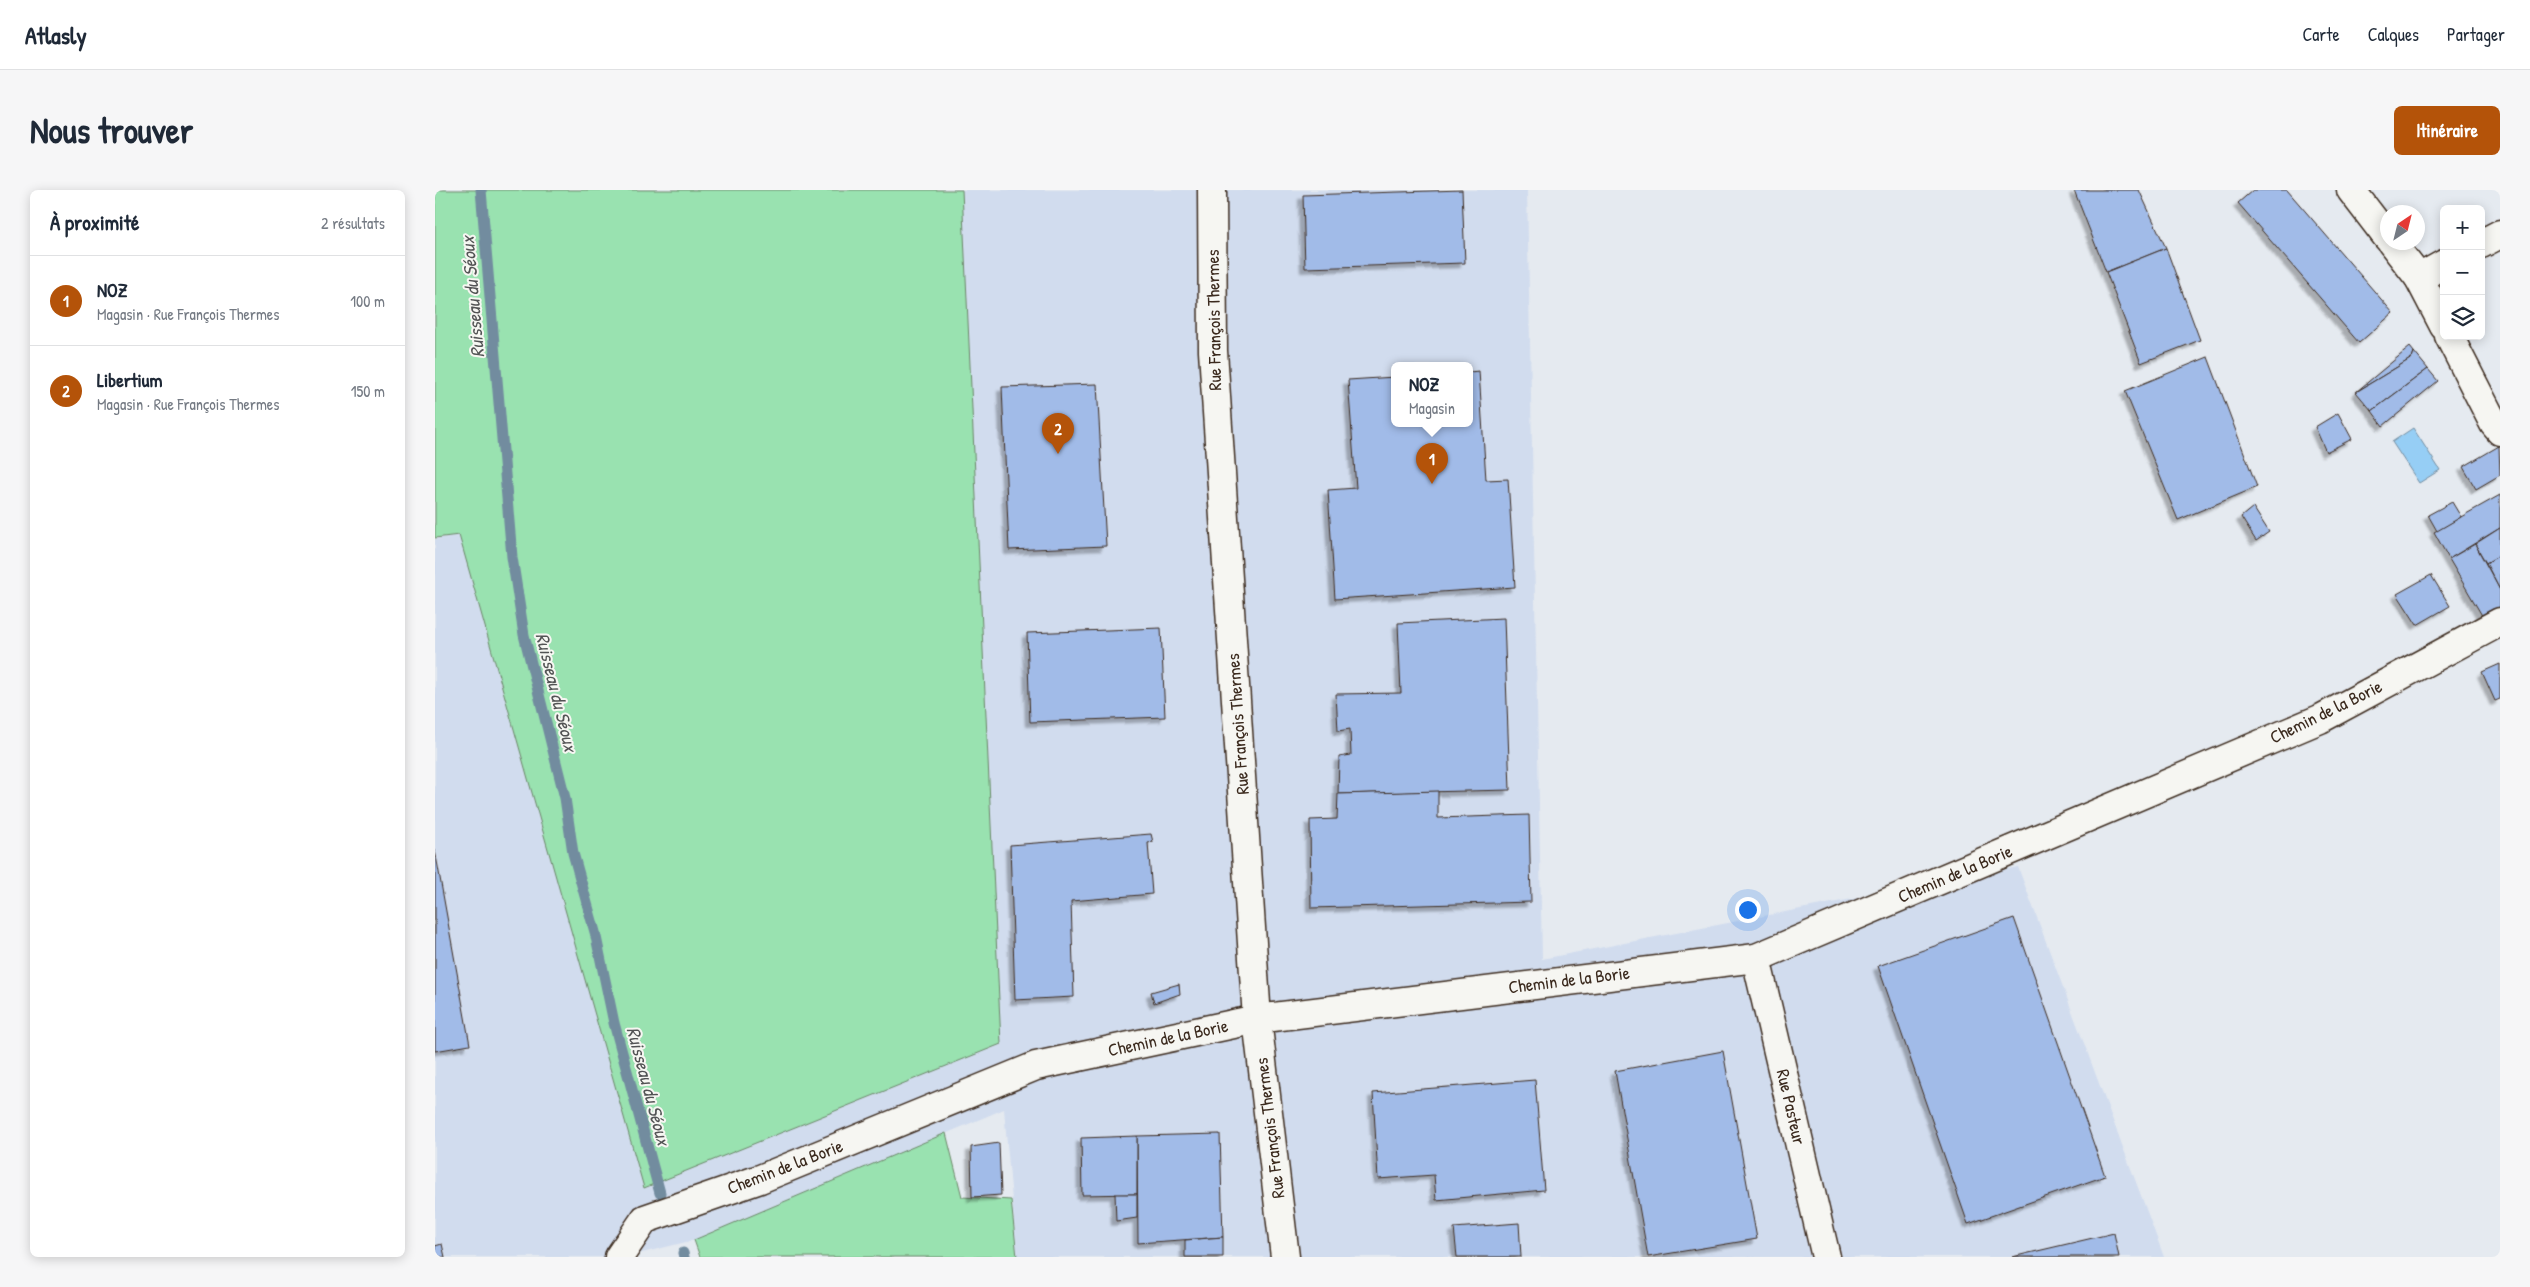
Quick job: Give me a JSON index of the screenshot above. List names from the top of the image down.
{
  "streets": {
    "street": ["Rue François Thermes", "Chemin de la Borie", "Rue Pasteur"]
  },
  "crossings": [
    ["Rue François Thermes", "Chemin de la Borie"],
    ["Chemin de la Borie", "Rue Pasteur"]
  ],
  "water": ["Ruisseau du Séoux"],
  "north": "top right",
  "page": {
    "header": "Atlasly",
    "nav": ["Carte", "Calques", "Partager"],
    "buttons": "Itinéraire",
    "title": "Nous trouver",
    "heading": ["À proximité", "2 résultats"],
    "map_buttons": ["+", "−"],
    "list": [
      {
        "mark": "1",
        "name": "NOZ",
        "note": "Magasin · Rue François Thermes",
        "value": "100 m"
      },
      {
        "mark": "2",
        "name": "Libertium",
        "note": "Magasin · Rue François Thermes",
        "value": "150 m"
      }
    ],
    "popup": ["NOZ", "Magasin"],
    "pins": ["2", "1"]
  }
}
